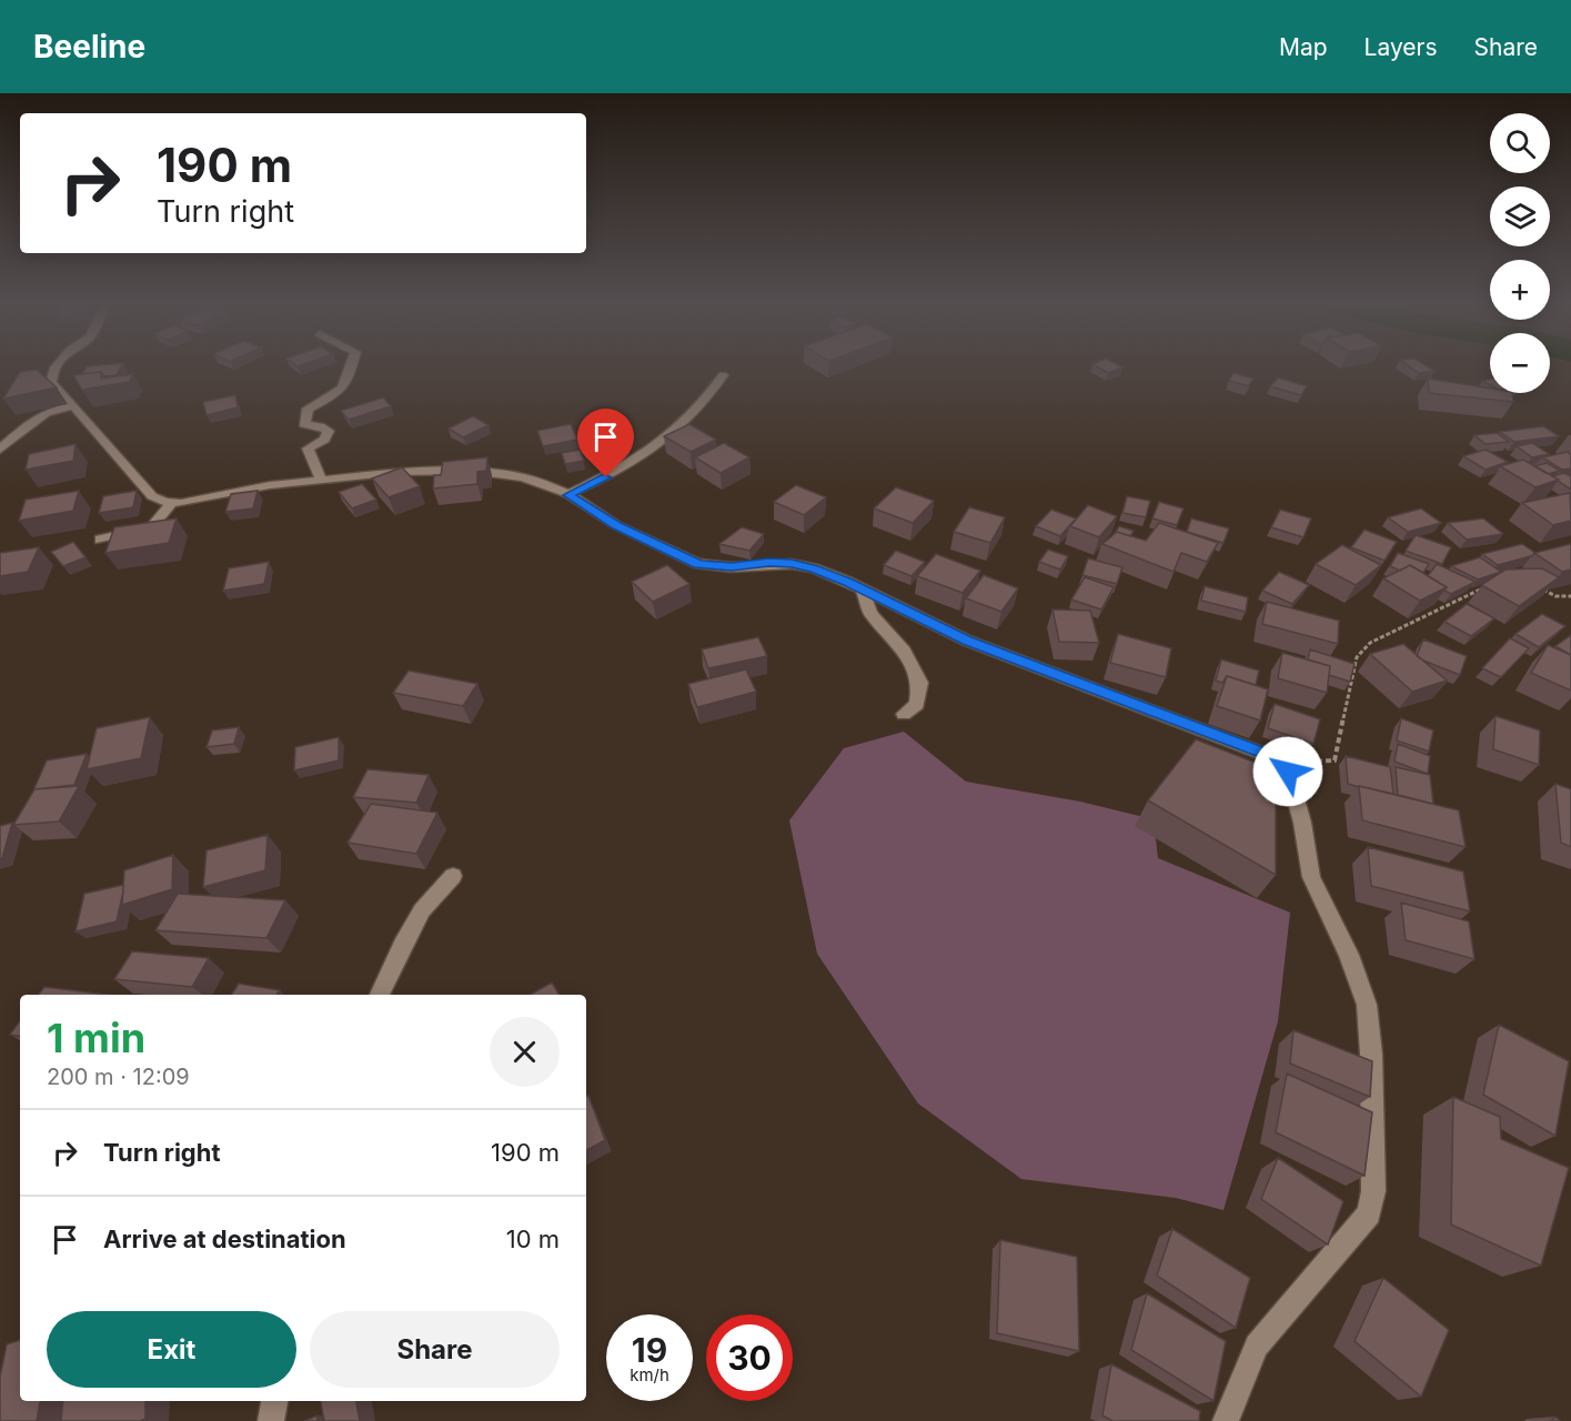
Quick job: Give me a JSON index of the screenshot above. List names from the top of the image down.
{
  "page": {
    "header": "Beeline",
    "nav": ["Map", "Layers", "Share"],
    "map_buttons": ["+", "−"],
    "turn": ["190 m", "Turn right"],
    "heading": ["1 min", "200 m · 12:09"],
    "list": [
      {
        "name": "Turn right",
        "value": "190 m"
      },
      {
        "name": "Arrive at destination",
        "value": "10 m"
      }
    ],
    "buttons": ["Exit", "Share"],
    "speed": "19 km/h",
    "limit": "30"
  }
}
